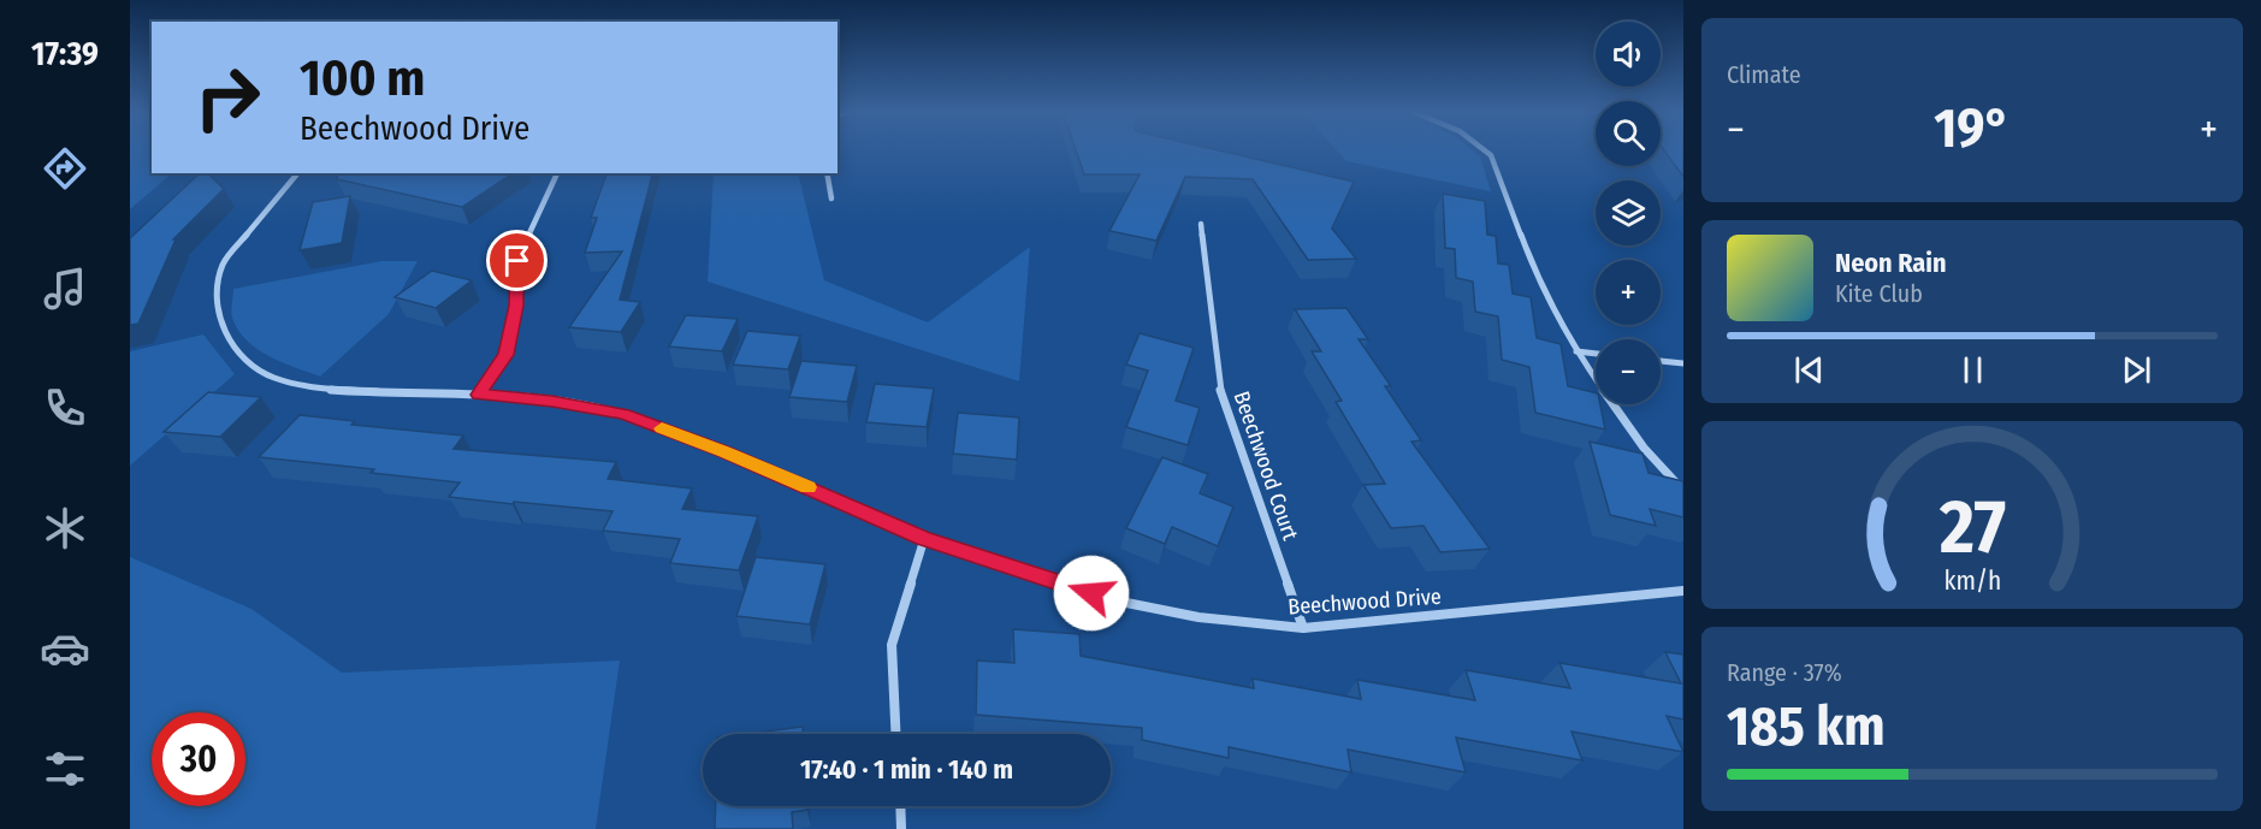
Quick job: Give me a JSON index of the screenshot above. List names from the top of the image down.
{
  "streets": {
    "street": ["Beechwood Court", "Beechwood Drive"]
  },
  "crossings": [
    ["Beechwood Court", "Beechwood Drive"]
  ],
  "page": {
    "tabs": "17:39",
    "tile": [
      "Climate",
      ["Range · 37%", "185 km"]
    ],
    "map_buttons": ["+", "−"],
    "turn": ["100 m", "Beechwood Drive"],
    "heat": ["−", "19°", "+"],
    "song": ["Neon Rain", "Kite Club"],
    "limit": "30",
    "trip": "17:40 · 1 min · 140 m",
    "gauge": ["27", "km/h"]
  }
}
